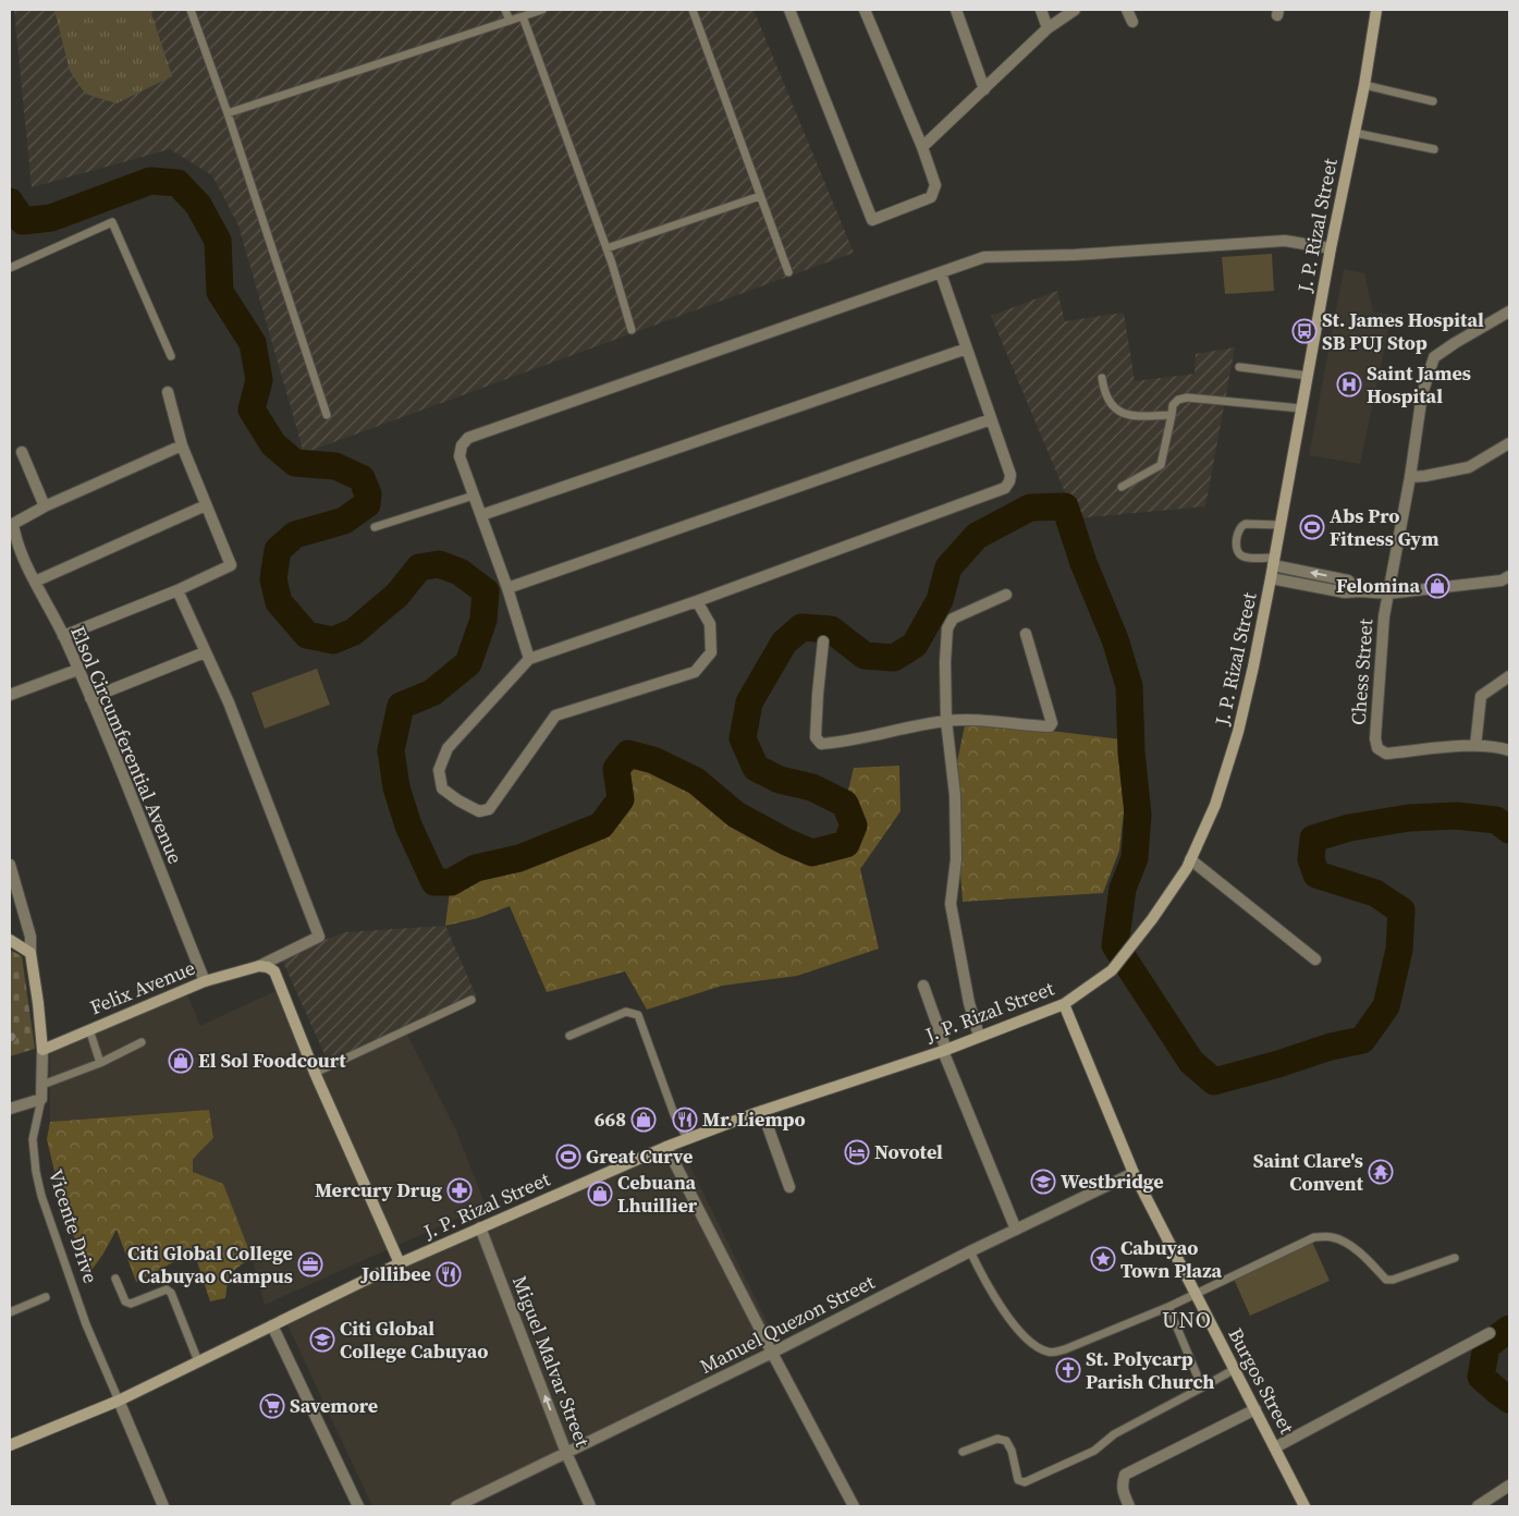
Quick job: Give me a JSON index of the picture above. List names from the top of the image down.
{
  "streets": {
    "main road": [
      "J. P. Rizal Street",
      "Felix Avenue",
      "Vicente Drive",
      "Burgos Street"
    ],
    "street": [
      "Chess Street",
      "Elsol Circumferential Avenue",
      "Manuel Quezon Street",
      "Miguel Malvar Street"
    ]
  },
  "crossings": [
    ["J. P. Rizal Street", "Vicente Drive"],
    ["J. P. Rizal Street", "Miguel Malvar Street"],
    ["J. P. Rizal Street", "Burgos Street"],
    ["Elsol Circumferential Avenue", "Felix Avenue"],
    ["Felix Avenue", "Vicente Drive"],
    ["Manuel Quezon Street", "Miguel Malvar Street"],
    ["Manuel Quezon Street", "Burgos Street"]
  ],
  "one_way": ["Miguel Malvar Street"],
  "districts": ["UNO"],
  "places": {
    "bus stop": ["St. James Hospital SB PUJ Stop"],
    "hospital": ["Saint James Hospital"],
    "sports": ["Abs Pro Fitness Gym", "Great Curve"],
    "shop": [
      "Felomina",
      "El Sol Foodcourt",
      "668",
      "Cebuana Lhuillier"
    ],
    "restaurant": ["Mr. Liempo", "Jollibee"],
    "hotel": ["Novotel"],
    "temple": ["Saint Clare's Convent"],
    "school or university": ["Westbridge", "Citi Global College Cabuyao"],
    "pharmacy": ["Mercury Drug"],
    "place": ["Cabuyao Town Plaza"],
    "office": ["Citi Global College Cabuyao Campus"],
    "church": ["St. Polycarp Parish Church"],
    "supermarket": ["Savemore"]
  }
}
